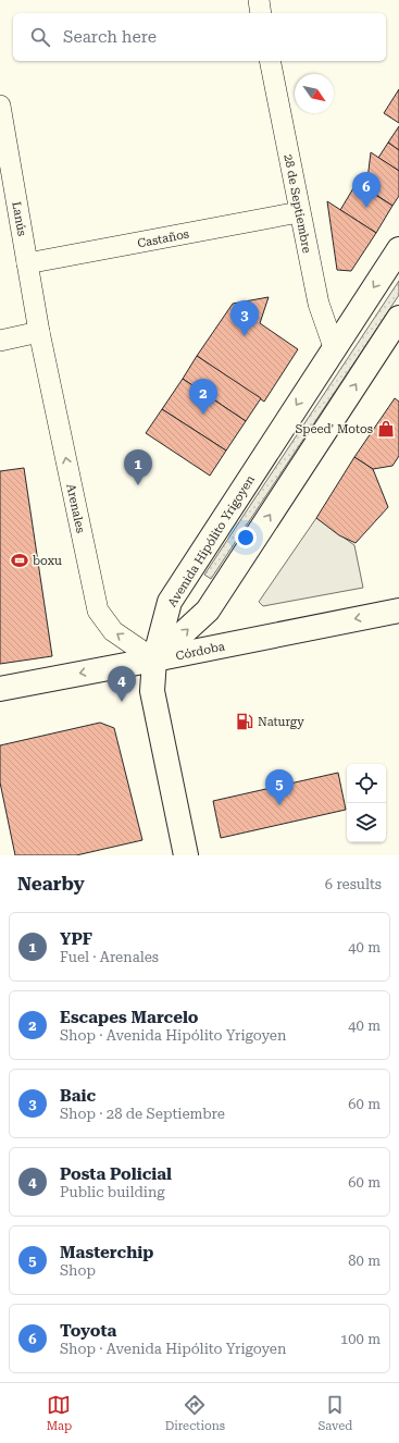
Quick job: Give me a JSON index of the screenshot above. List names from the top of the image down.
{
  "streets": {
    "main road": ["Avenida Hipólito Yrigoyen", "Córdoba"],
    "street": [
      "28 de Septiembre",
      "Lanús",
      "Castaños",
      "Arenales"
    ]
  },
  "crossings": [
    ["28 de Septiembre", "Castaños"],
    ["28 de Septiembre", "Avenida Hipólito Yrigoyen"],
    ["Lanús", "Castaños"],
    ["Lanús", "Arenales"],
    ["Arenales", "Avenida Hipólito Yrigoyen"],
    ["Arenales", "Córdoba"],
    ["Avenida Hipólito Yrigoyen", "Córdoba"]
  ],
  "one_way": ["Arenales", "Córdoba"],
  "places": {
    "shop": ["Speed' Motos"],
    "sports": ["boxu"],
    "fuel station": ["Naturgy"]
  },
  "north": "bottom right",
  "page": {
    "search": "Search here",
    "pins": [
      "6",
      "3",
      "2",
      "1",
      "4",
      "5"
    ],
    "heading": ["Nearby", "6 results"],
    "list": [
      {
        "mark": "1",
        "name": "YPF",
        "note": "Fuel · Arenales",
        "value": "40 m"
      },
      {
        "mark": "2",
        "name": "Escapes Marcelo",
        "note": "Shop · Avenida Hipólito Yrigoyen",
        "value": "40 m"
      },
      {
        "mark": "3",
        "name": "Baic",
        "note": "Shop · 28 de Septiembre",
        "value": "60 m"
      },
      {
        "mark": "4",
        "name": "Posta Policial",
        "note": "Public building",
        "value": "60 m"
      },
      {
        "mark": "5",
        "name": "Masterchip",
        "note": "Shop",
        "value": "80 m"
      },
      {
        "mark": "6",
        "name": "Toyota",
        "note": "Shop · Avenida Hipólito Yrigoyen",
        "value": "100 m"
      }
    ],
    "nav": ["Map", "Directions", "Saved"]
  }
}
